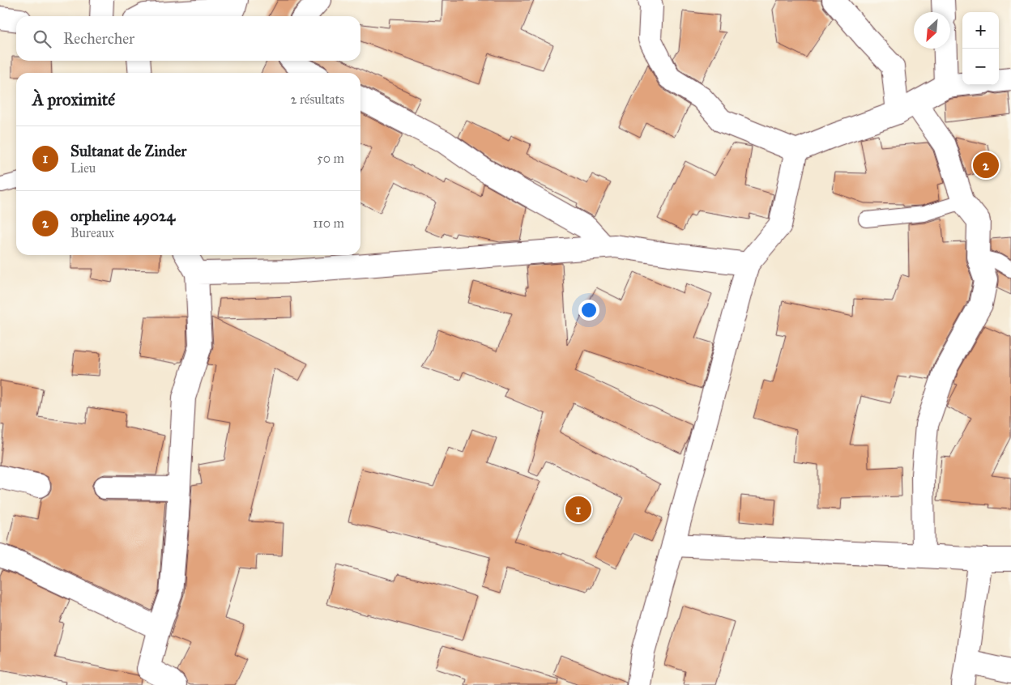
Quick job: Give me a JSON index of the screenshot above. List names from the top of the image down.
{
  "north": "bottom left",
  "page": {
    "map_buttons": ["+", "−"],
    "search": "Rechercher",
    "heading": ["À proximité", "2 résultats"],
    "list": [
      {
        "mark": "1",
        "name": "Sultanat de Zinder",
        "note": "Lieu",
        "value": "50 m"
      },
      {
        "mark": "2",
        "name": "orpheline 49024",
        "note": "Bureaux",
        "value": "110 m"
      }
    ],
    "pins": ["2", "1"]
  }
}
